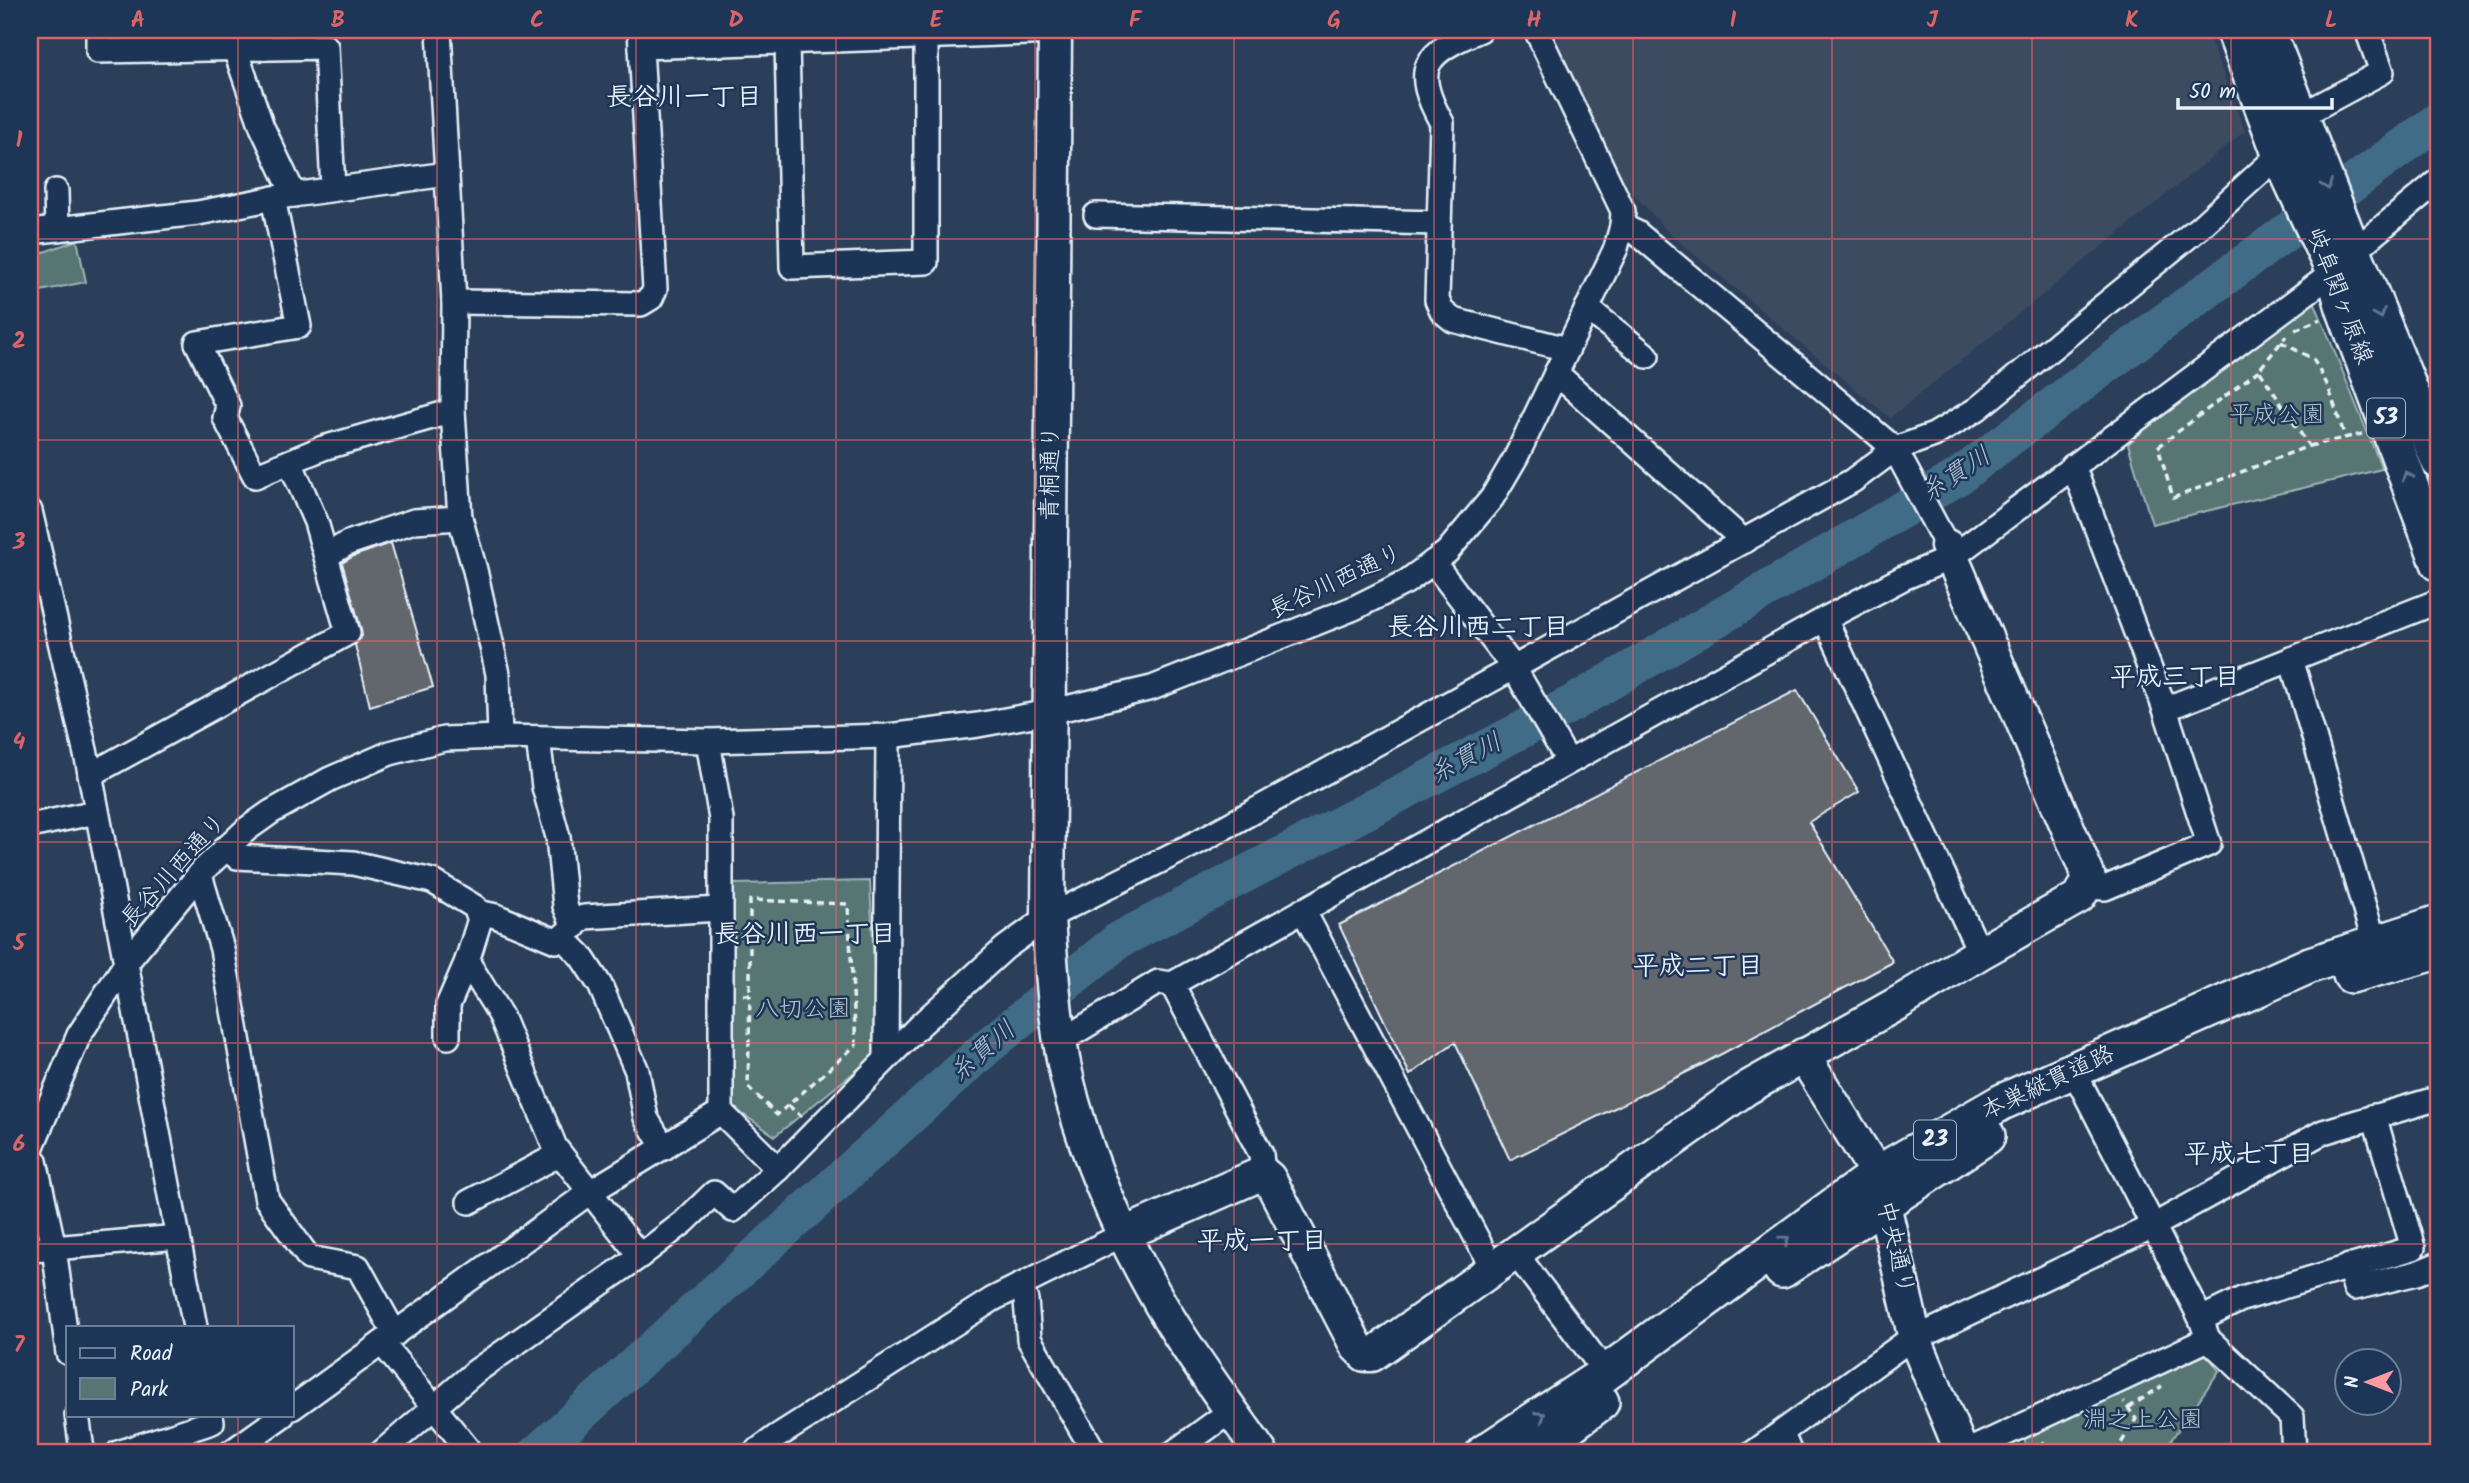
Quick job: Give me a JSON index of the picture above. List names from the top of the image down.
{
  "streets": {
    "main road": [
      "岐阜関ヶ原線",
      "53",
      "本巣縦貫道路",
      "23"
    ],
    "street": ["青桐通り", "長谷川西通り", "中央通り"]
  },
  "crossings": [
    ["青桐通り", "長谷川西通り"],
    ["本巣縦貫道路", "中央通り"]
  ],
  "districts": [
    "長谷川一丁目",
    "長谷川西二丁目",
    "平成三丁目",
    "長谷川西一丁目",
    "平成二丁目",
    "平成七丁目",
    "平成一丁目"
  ],
  "water": ["糸貫川"],
  "parks": ["平成公園", "八切公園", "淵之上公園"],
  "legend": ["Road", "Park"],
  "scale_bar": "50 m",
  "north": "left",
  "grid": {
    "columns": [
      "A",
      "B",
      "C",
      "D",
      "E",
      "F",
      "G",
      "H",
      "I",
      "J",
      "K",
      "L"
    ],
    "rows": [
      "1",
      "2",
      "3",
      "4",
      "5",
      "6",
      "7"
    ]
  }
}
